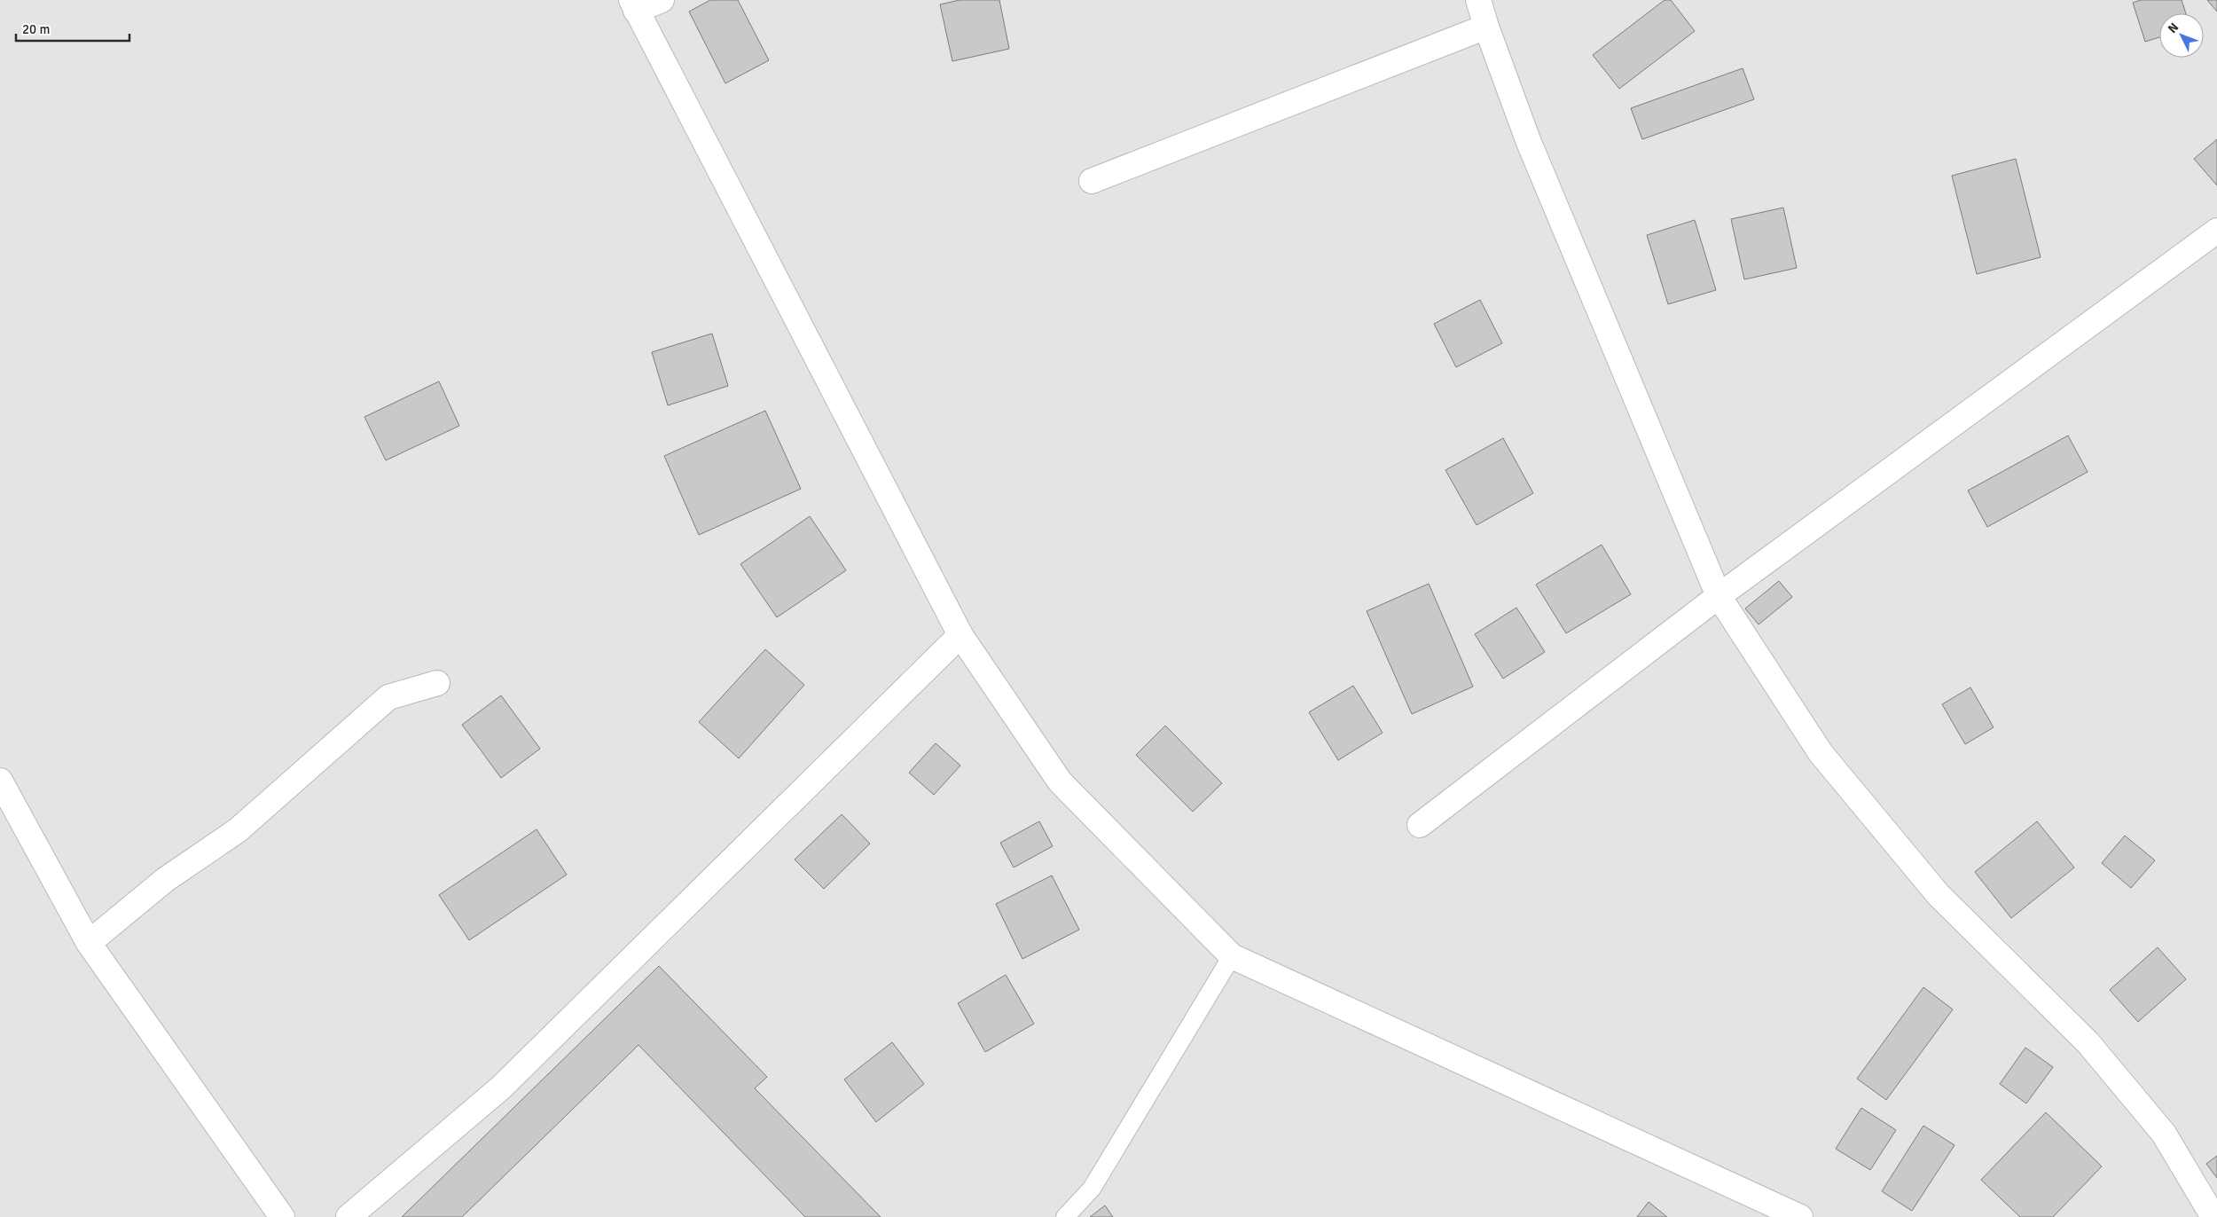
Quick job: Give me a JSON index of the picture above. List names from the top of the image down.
{
  "scale_bar": "20 m",
  "north": "top left"
}
